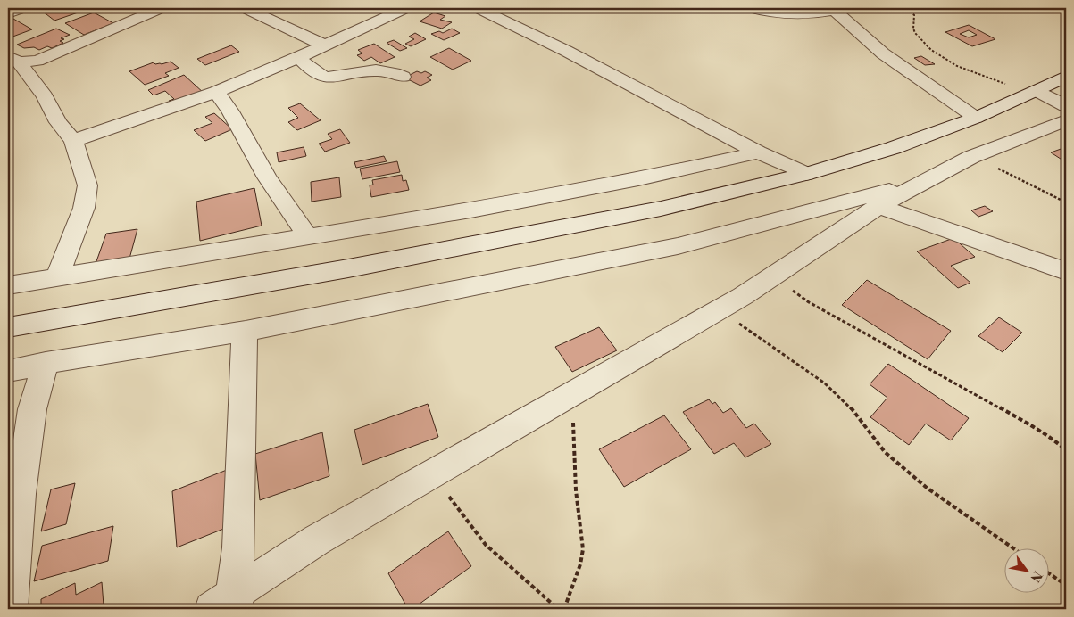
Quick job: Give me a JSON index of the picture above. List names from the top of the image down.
{
  "north": "bottom right"
}
